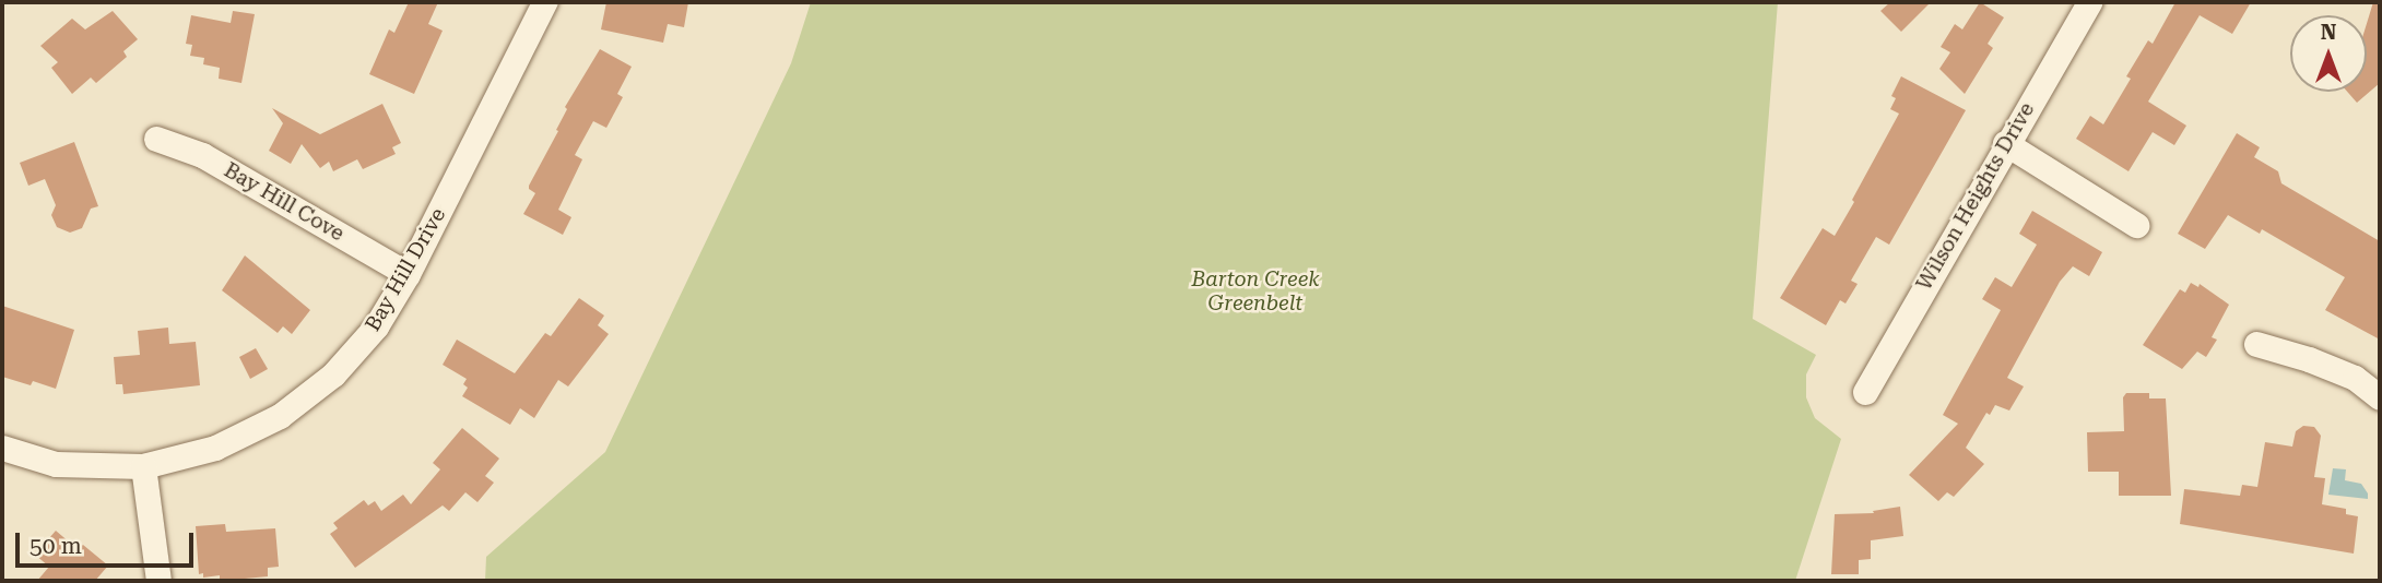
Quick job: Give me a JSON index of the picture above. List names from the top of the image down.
{
  "streets": {
    "street": ["Wilson Heights Drive", "Bay Hill Cove", "Bay Hill Drive"]
  },
  "crossings": [
    ["Bay Hill Cove", "Bay Hill Drive"]
  ],
  "parks": ["Barton Creek Greenbelt"],
  "scale_bar": "50 m",
  "north": "top"
}
